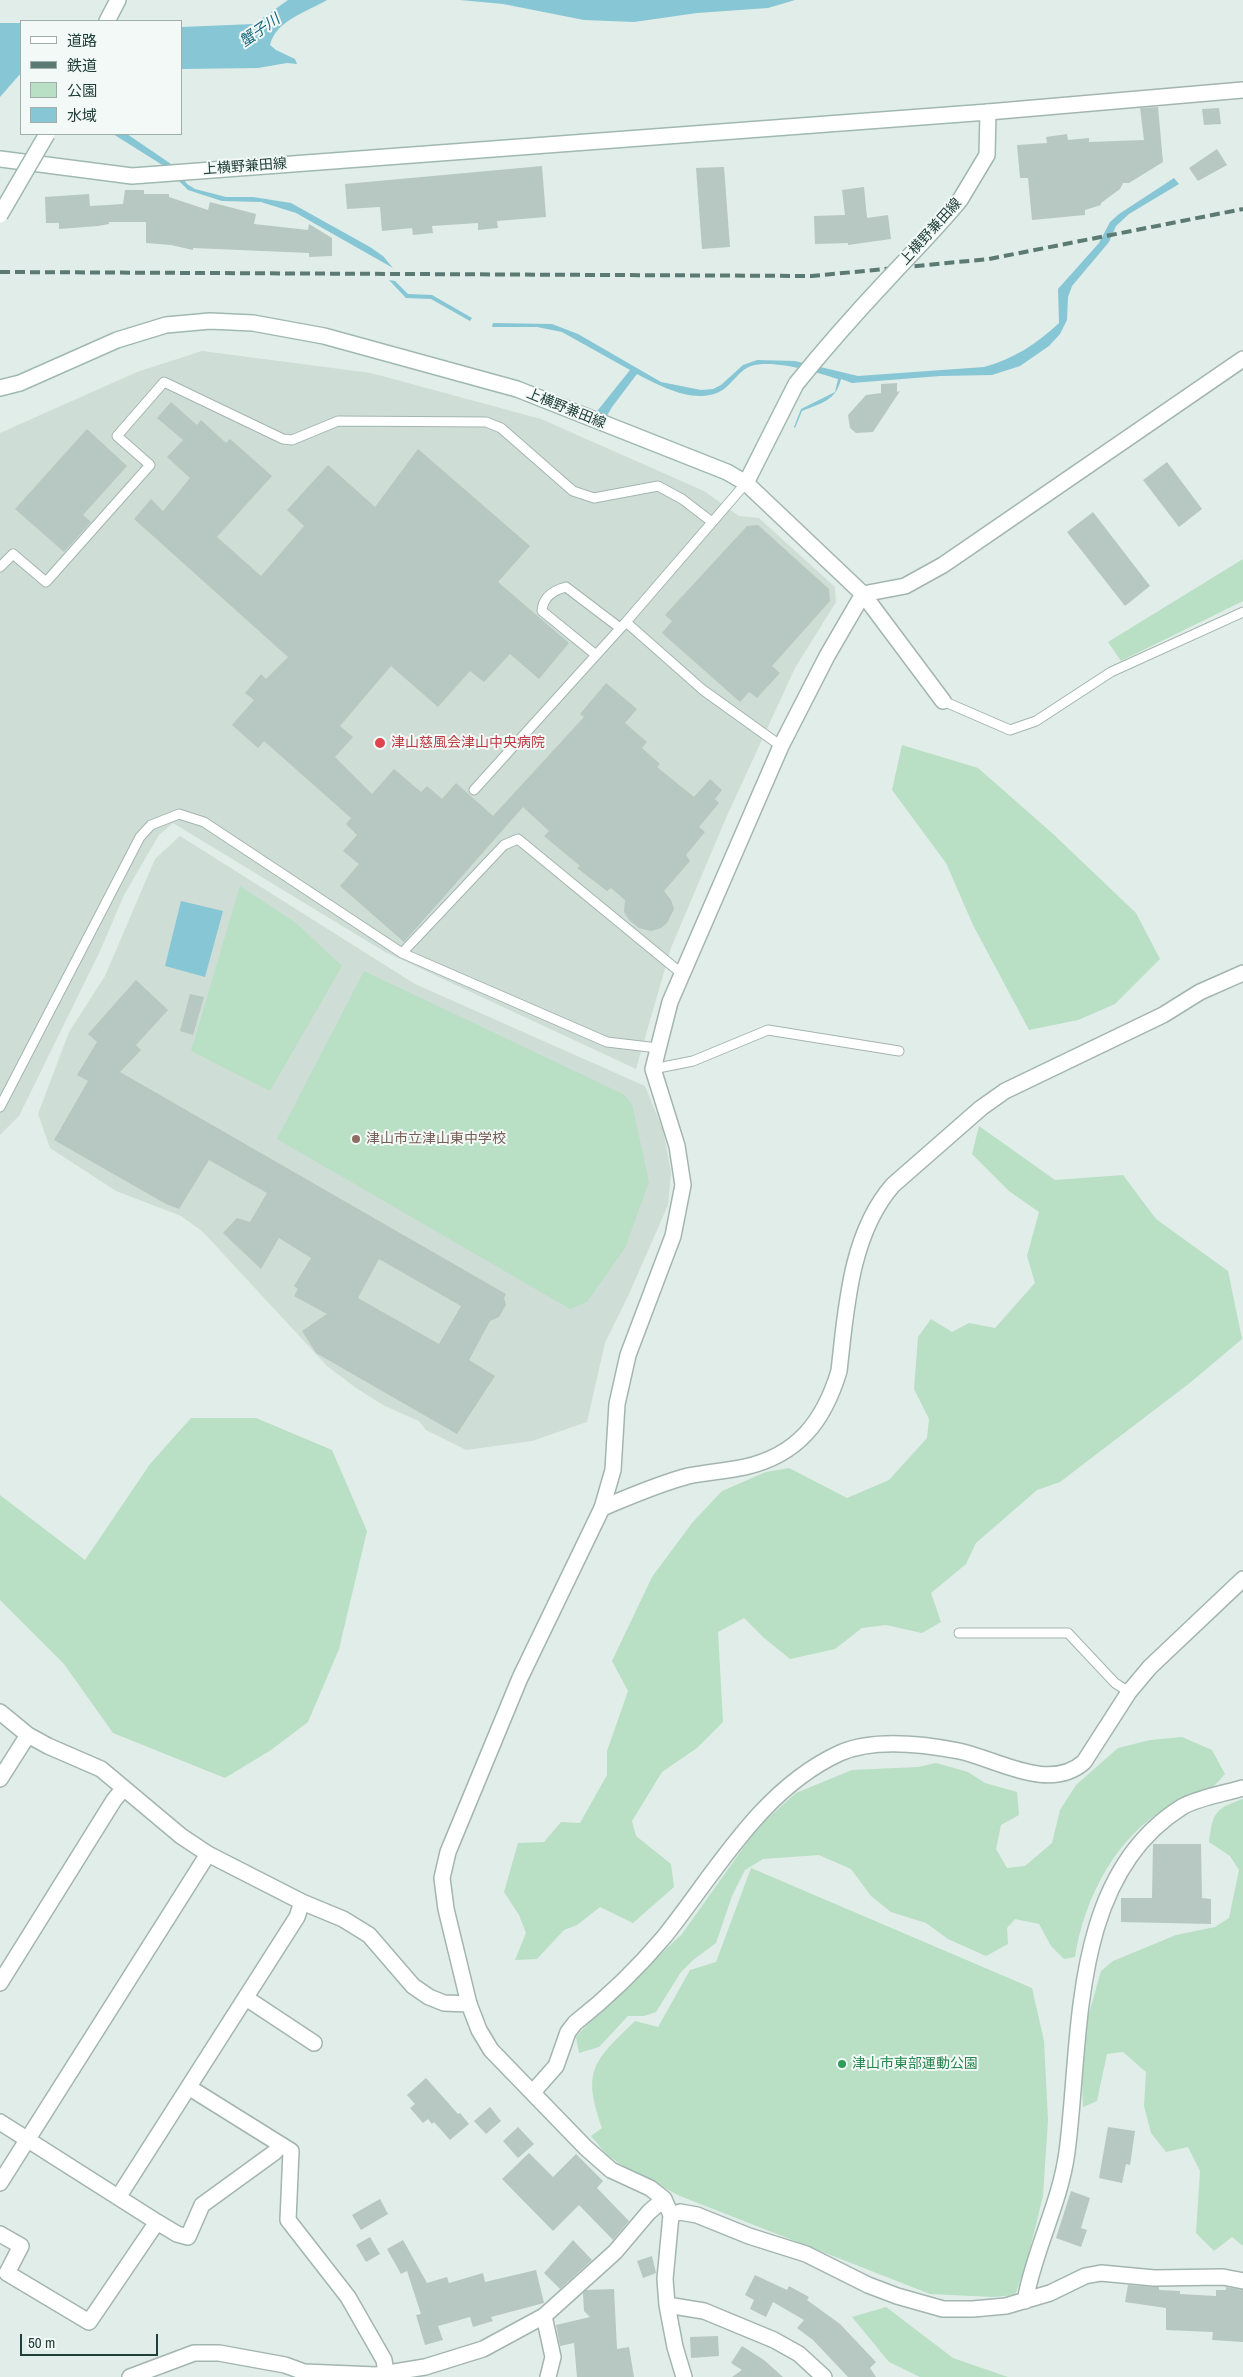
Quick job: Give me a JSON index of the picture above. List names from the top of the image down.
{
  "streets": {
    "street": ["上横野兼田線"]
  },
  "water": ["蟹子川"],
  "places": ["津山慈風会津山中央病院", "津山市立津山東中学校", "津山市東部運動公園"],
  "legend": [
    "道路",
    "鉄道",
    "公園",
    "水域"
  ],
  "scale_bar": "50 m"
}
